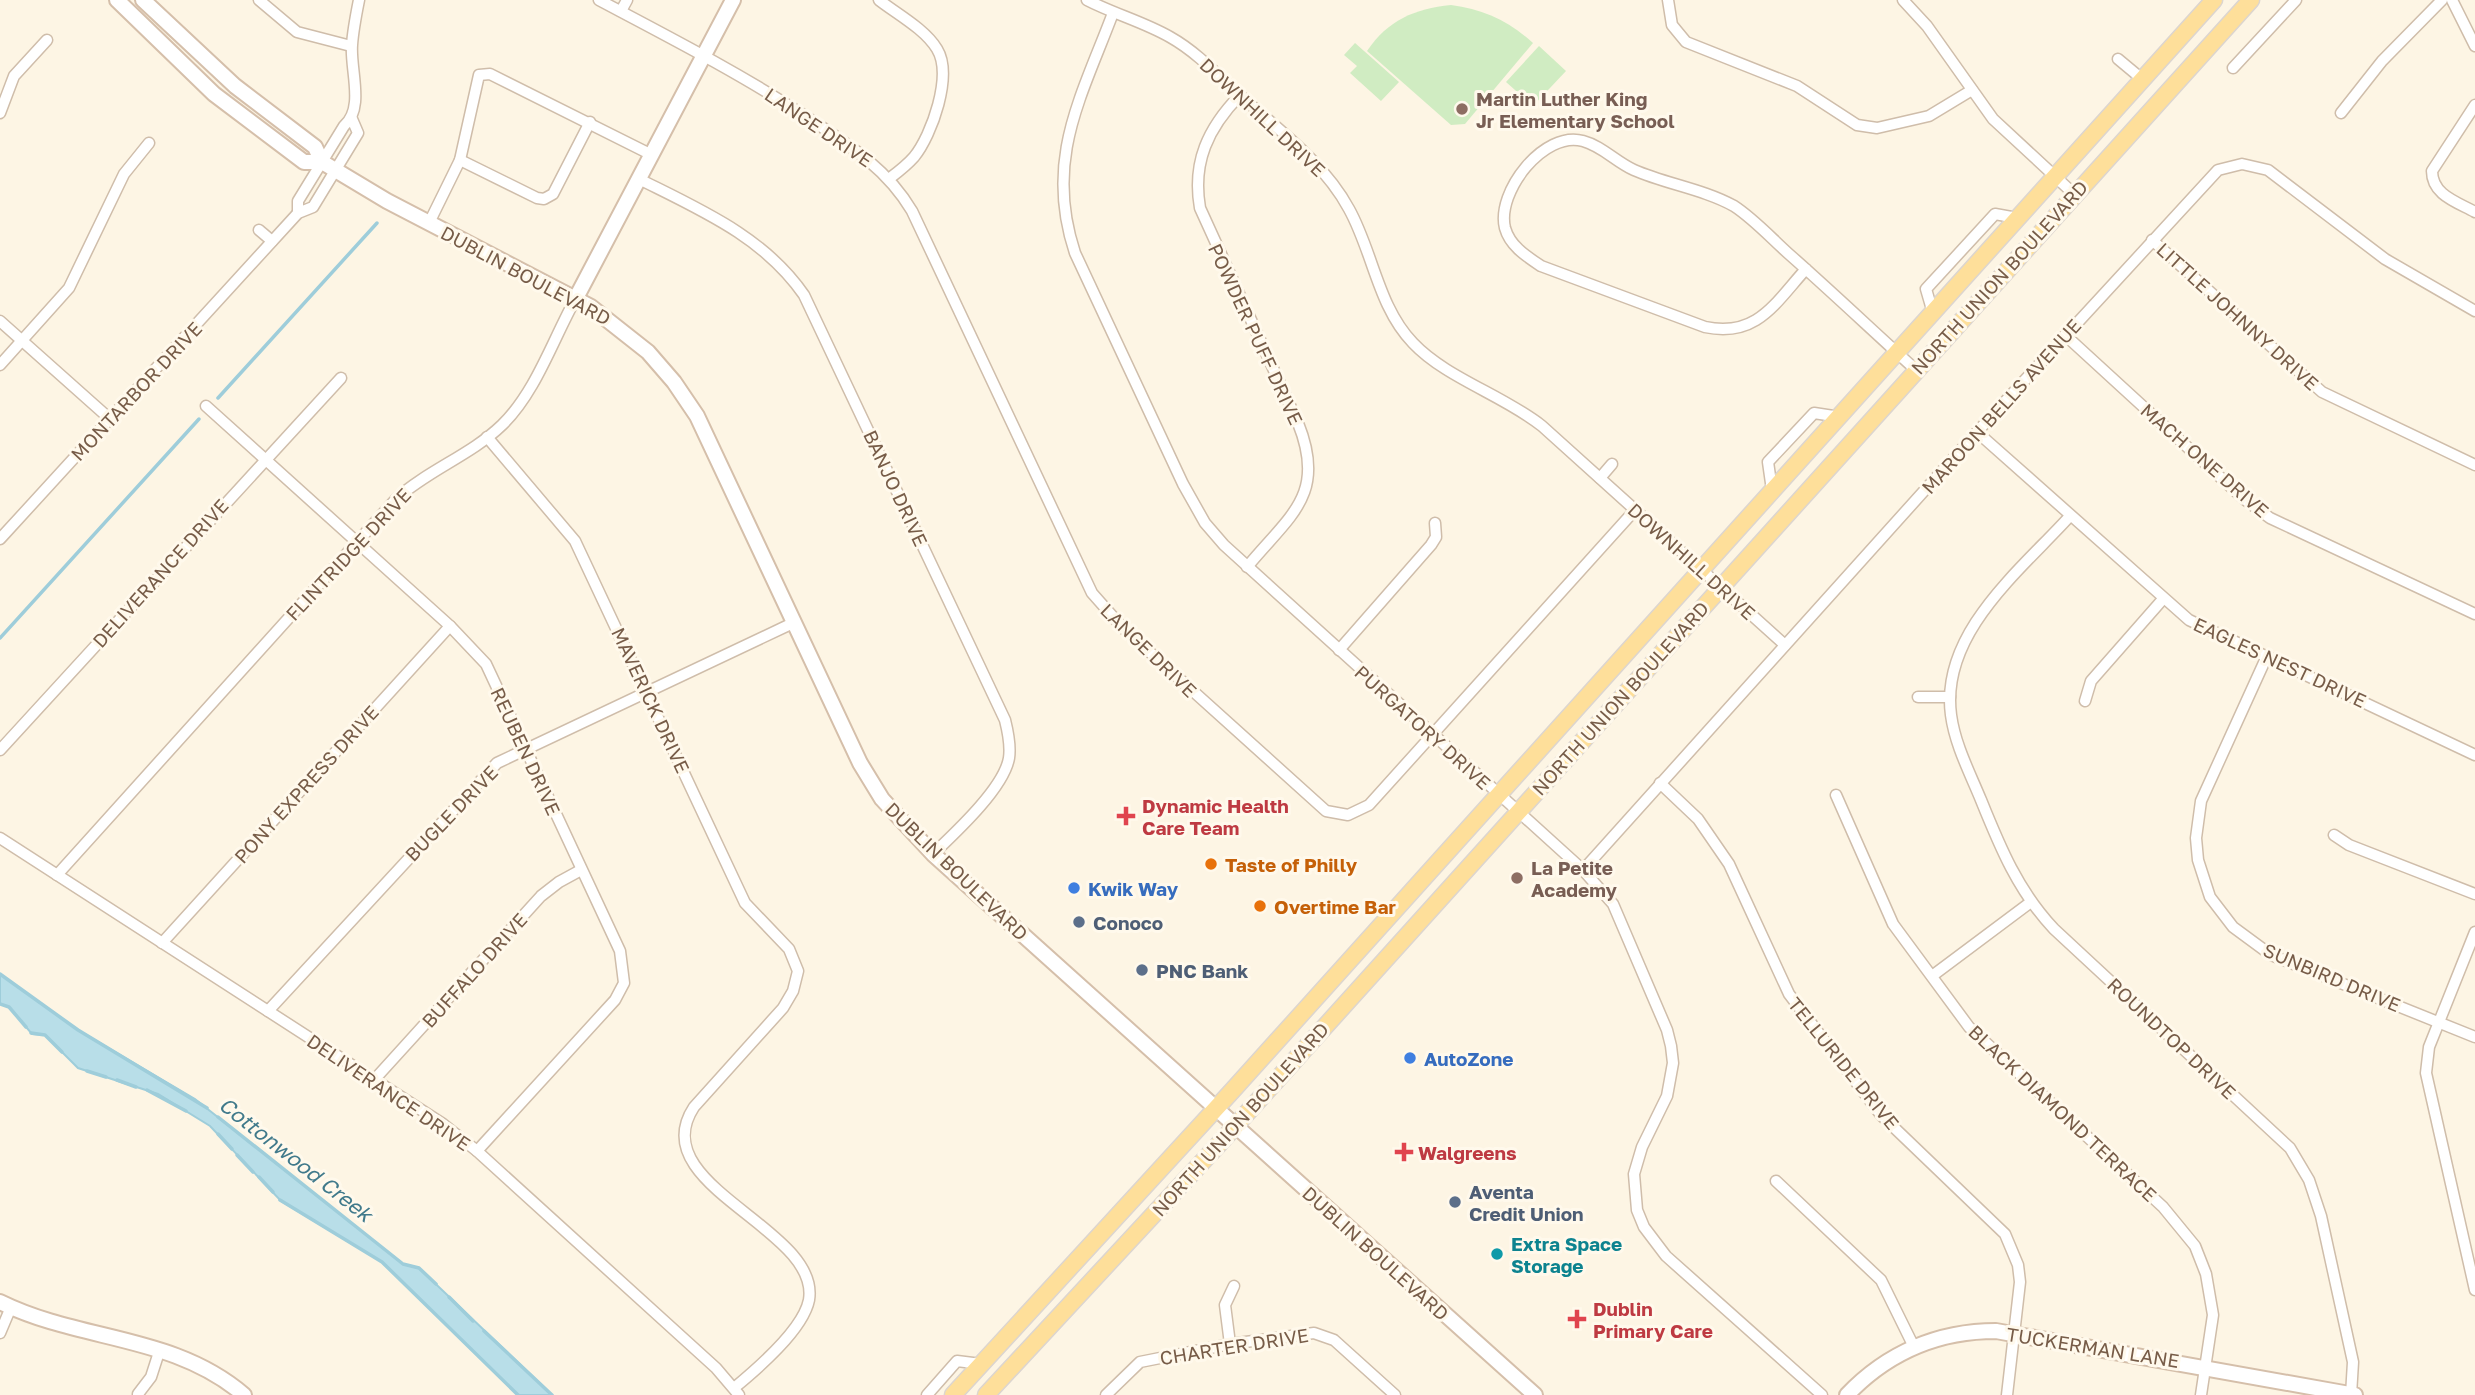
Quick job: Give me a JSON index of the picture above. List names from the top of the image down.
{
  "streets": {
    "main road": [
      "DUBLIN BOULEVARD",
      "NORTH UNION BOULEVARD",
      "FLINTRIDGE DRIVE",
      "TUCKERMAN LANE"
    ],
    "street": [
      "DOWNHILL DRIVE",
      "LANGE DRIVE",
      "LITTLE JOHNNY DRIVE",
      "POWDER PUFF DRIVE",
      "MONTARBOR DRIVE",
      "MAROON BELLS AVENUE",
      "MACH ONE DRIVE",
      "BANJO DRIVE",
      "DELIVERANCE DRIVE",
      "EAGLES NEST DRIVE",
      "MAVERICK DRIVE",
      "PURGATORY DRIVE",
      "REUBEN DRIVE",
      "PONY EXPRESS DRIVE",
      "BUGLE DRIVE",
      "BUFFALO DRIVE",
      "SUNBIRD DRIVE",
      "ROUNDTOP DRIVE",
      "TELLURIDE DRIVE",
      "BLACK DIAMOND TERRACE",
      "CHARTER DRIVE"
    ]
  },
  "crossings": [
    ["DOWNHILL DRIVE", "LANGE DRIVE"],
    ["DOWNHILL DRIVE", "NORTH UNION BOULEVARD"],
    ["DOWNHILL DRIVE", "POWDER PUFF DRIVE"],
    ["DOWNHILL DRIVE", "MAROON BELLS AVENUE"],
    ["DOWNHILL DRIVE", "PURGATORY DRIVE"],
    ["LANGE DRIVE", "FLINTRIDGE DRIVE"],
    ["LANGE DRIVE", "PURGATORY DRIVE"],
    ["DUBLIN BOULEVARD", "NORTH UNION BOULEVARD"],
    ["DUBLIN BOULEVARD", "MONTARBOR DRIVE"],
    ["DUBLIN BOULEVARD", "BANJO DRIVE"],
    ["DUBLIN BOULEVARD", "FLINTRIDGE DRIVE"],
    ["DUBLIN BOULEVARD", "BUGLE DRIVE"],
    ["NORTH UNION BOULEVARD", "PURGATORY DRIVE"],
    ["LITTLE JOHNNY DRIVE", "MAROON BELLS AVENUE"],
    ["POWDER PUFF DRIVE", "PURGATORY DRIVE"],
    ["MAROON BELLS AVENUE", "MACH ONE DRIVE"],
    ["MAROON BELLS AVENUE", "EAGLES NEST DRIVE"],
    ["MAROON BELLS AVENUE", "PURGATORY DRIVE"],
    ["MAROON BELLS AVENUE", "TELLURIDE DRIVE"],
    ["BANJO DRIVE", "FLINTRIDGE DRIVE"],
    ["FLINTRIDGE DRIVE", "DELIVERANCE DRIVE"],
    ["FLINTRIDGE DRIVE", "MAVERICK DRIVE"],
    ["FLINTRIDGE DRIVE", "REUBEN DRIVE"],
    ["DELIVERANCE DRIVE", "REUBEN DRIVE"],
    ["DELIVERANCE DRIVE", "PONY EXPRESS DRIVE"],
    ["DELIVERANCE DRIVE", "BUGLE DRIVE"],
    ["DELIVERANCE DRIVE", "BUFFALO DRIVE"],
    ["EAGLES NEST DRIVE", "SUNBIRD DRIVE"],
    ["EAGLES NEST DRIVE", "ROUNDTOP DRIVE"],
    ["MAVERICK DRIVE", "BUGLE DRIVE"],
    ["REUBEN DRIVE", "PONY EXPRESS DRIVE"],
    ["REUBEN DRIVE", "BUGLE DRIVE"],
    ["REUBEN DRIVE", "BUFFALO DRIVE"],
    ["ROUNDTOP DRIVE", "TUCKERMAN LANE"],
    ["TELLURIDE DRIVE", "TUCKERMAN LANE"],
    ["BLACK DIAMOND TERRACE", "TUCKERMAN LANE"]
  ],
  "water": ["Cottonwood Creek"],
  "places": {
    "other": [
      "Martin Luther King Jr Elementary School",
      "Taste of Philly",
      "La Petite Academy",
      "Kwik Way",
      "Overtime Bar",
      "Conoco",
      "PNC Bank",
      "AutoZone",
      "Aventa Credit Union",
      "Extra Space Storage"
    ],
    "health": ["Dynamic Health Care Team", "Walgreens", "Dublin Primary Care"]
  }
}
